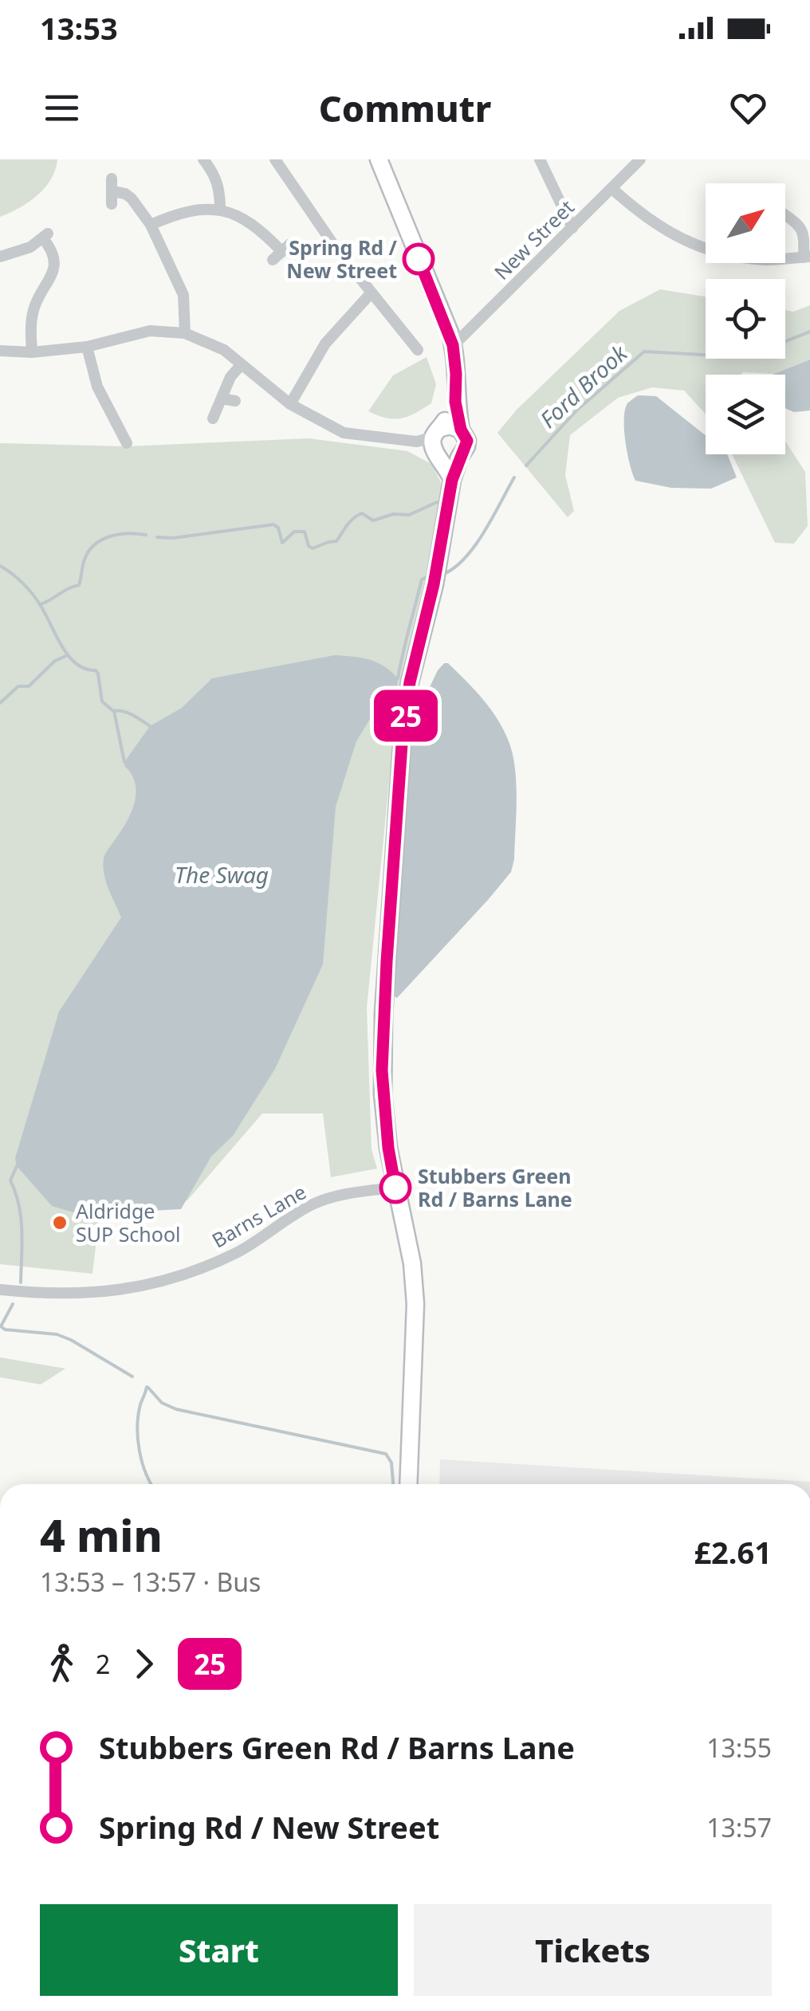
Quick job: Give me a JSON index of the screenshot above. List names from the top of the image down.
{
  "streets": {
    "street": ["New Street", "Barns Lane"]
  },
  "water": ["Ford Brook", "The Swag"],
  "places": ["Spring Rd / New Street", "Stubbers Green Rd / Barns Lane", "Aldridge SUP School"],
  "lines": ["bus line 25"],
  "north": "top right",
  "page": {
    "status": "13:53",
    "header": "Commutr",
    "on_map": "25",
    "heading": ["4 min", "13:53 – 13:57 · Bus", "£2.61"],
    "legs": ["2", "25"],
    "list": [
      {
        "name": "Stubbers Green Rd / Barns Lane",
        "value": "13:55"
      },
      {
        "name": "Spring Rd / New Street",
        "value": "13:57"
      }
    ],
    "buttons": ["Start", "Tickets"]
  }
}
